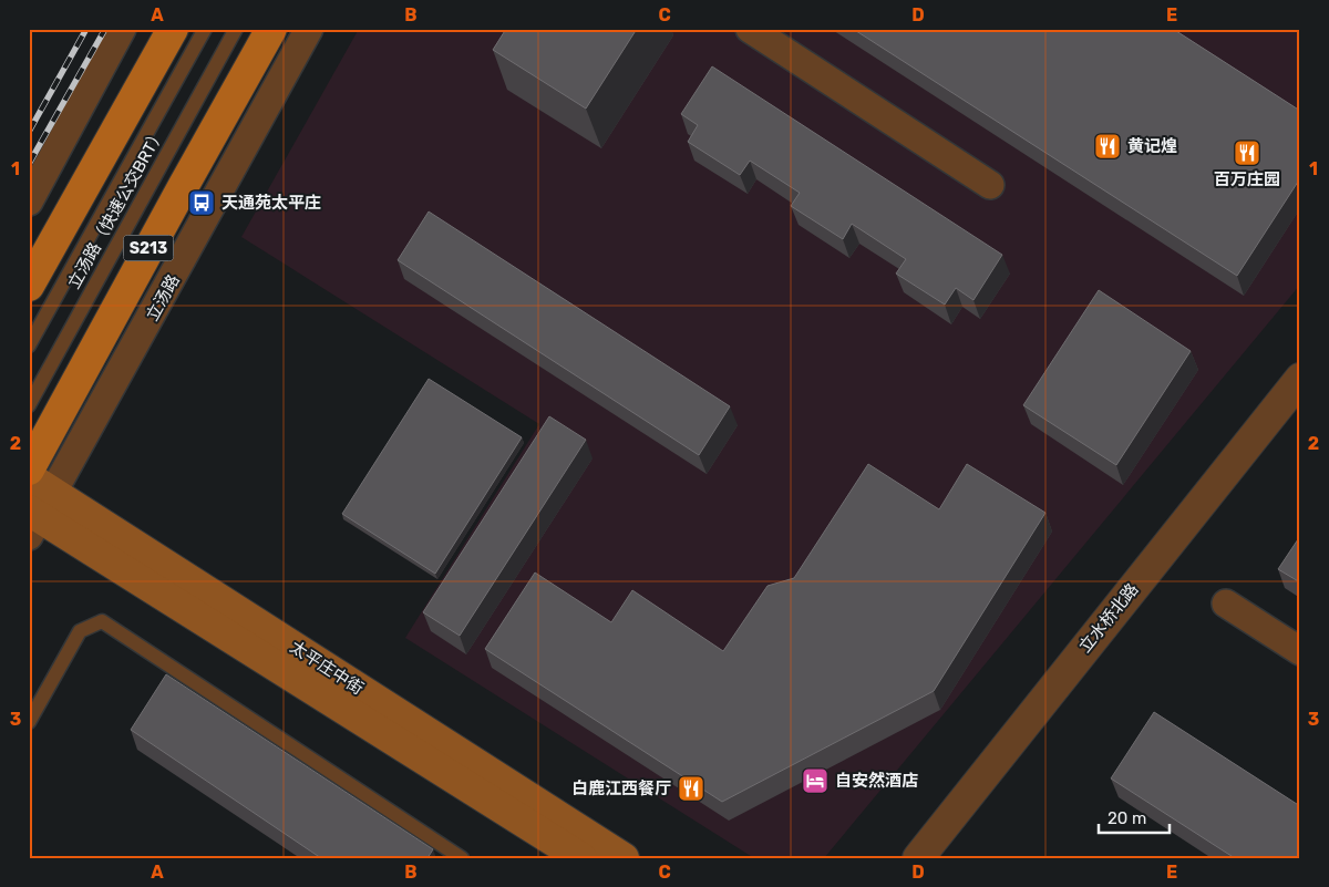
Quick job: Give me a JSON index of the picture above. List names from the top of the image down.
{
  "streets": {
    "main road": ["S213", "太平庄中街"],
    "street": ["立汤路", "立水桥北路"],
    "lane": ["立汤路（快速公交BRT）"]
  },
  "crossings": [
    ["立汤路", "太平庄中街"]
  ],
  "places": {
    "restaurant": ["黄记煌", "百万庄园", "白鹿江西餐厅"],
    "bus stop": ["天通苑太平庄"],
    "hotel": ["自安然酒店"]
  },
  "scale_bar": "20 m",
  "grid": {
    "columns": [
      "A",
      "B",
      "C",
      "D",
      "E"
    ],
    "rows": ["1", "2", "3"]
  }
}
